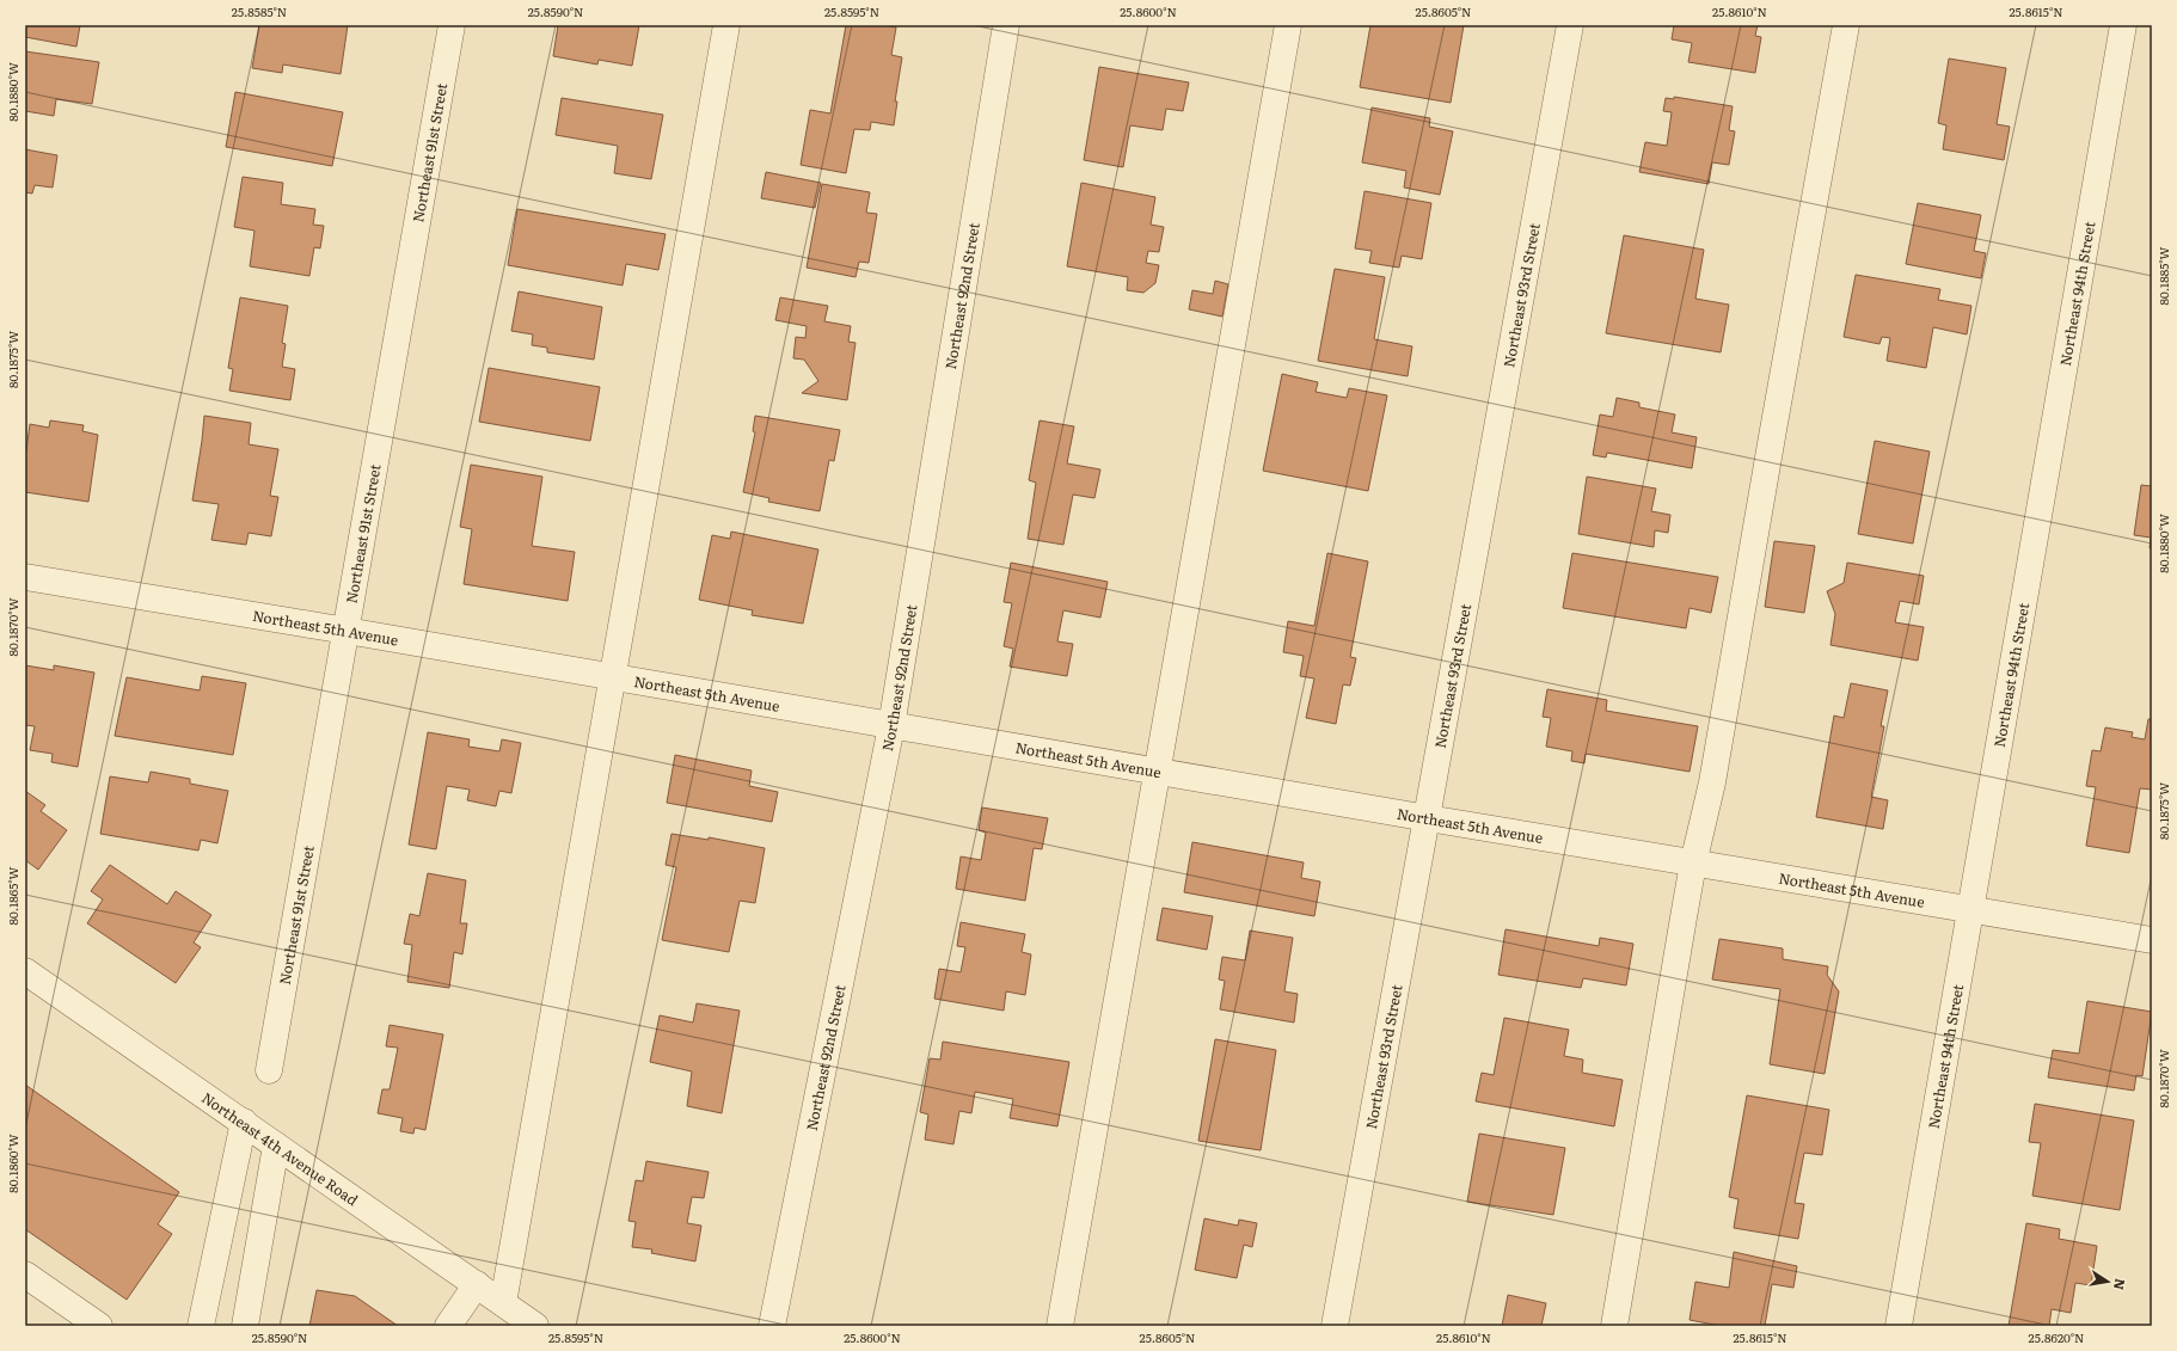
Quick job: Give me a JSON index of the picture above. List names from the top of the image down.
{
  "streets": {
    "street": [
      "Northeast 91st Street",
      "Northeast 94th Street",
      "Northeast 92nd Street",
      "Northeast 93rd Street",
      "Northeast 5th Avenue",
      "Northeast 4th Avenue Road"
    ]
  },
  "crossings": [
    ["Northeast 91st Street", "Northeast 5th Avenue"],
    ["Northeast 94th Street", "Northeast 5th Avenue"],
    ["Northeast 92nd Street", "Northeast 5th Avenue"],
    ["Northeast 93rd Street", "Northeast 5th Avenue"]
  ],
  "north": "right",
  "coordinates": [
    "25.8585°N",
    "25.8590°N",
    "25.8595°N",
    "25.8600°N",
    "25.8605°N",
    "25.8610°N",
    "25.8615°N",
    "80.1880°W",
    "80.1885°W",
    "80.1875°W",
    "80.1870°W",
    "80.1865°W",
    "80.1860°W",
    "25.8620°N"
  ]
}
